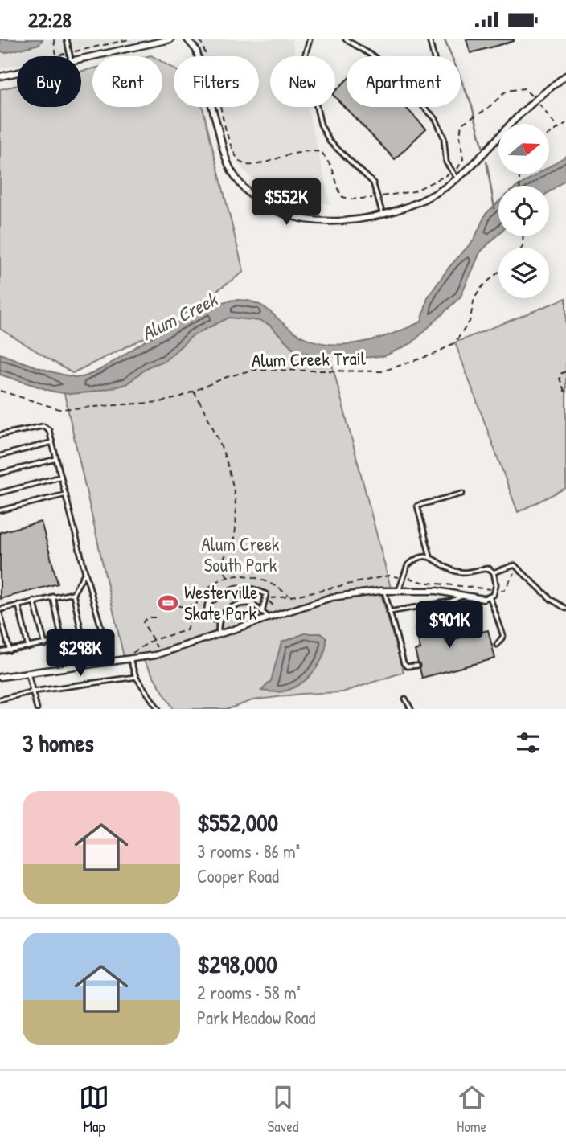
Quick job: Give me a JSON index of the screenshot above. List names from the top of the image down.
{
  "streets": {
    "path": ["Alum Creek Trail"]
  },
  "water": ["Alum Creek"],
  "parks": ["Alum Creek South Park"],
  "places": {
    "sports": ["Westerville Skate Park"]
  },
  "north": "right",
  "page": {
    "status": "22:28",
    "chip": [
      "Buy",
      "Rent",
      "Filters",
      "New",
      "Apartment"
    ],
    "price": ["$552K", "$901K", "$298K"],
    "heading": "3 homes",
    "list": [
      {
        "name": "$552,000",
        "note": "3 rooms · 86 m² · Cooper Road"
      },
      {
        "name": "$298,000",
        "note": "2 rooms · 58 m² · Park Meadow Road"
      }
    ],
    "tabs": ["Map", "Saved", "Home"]
  }
}
